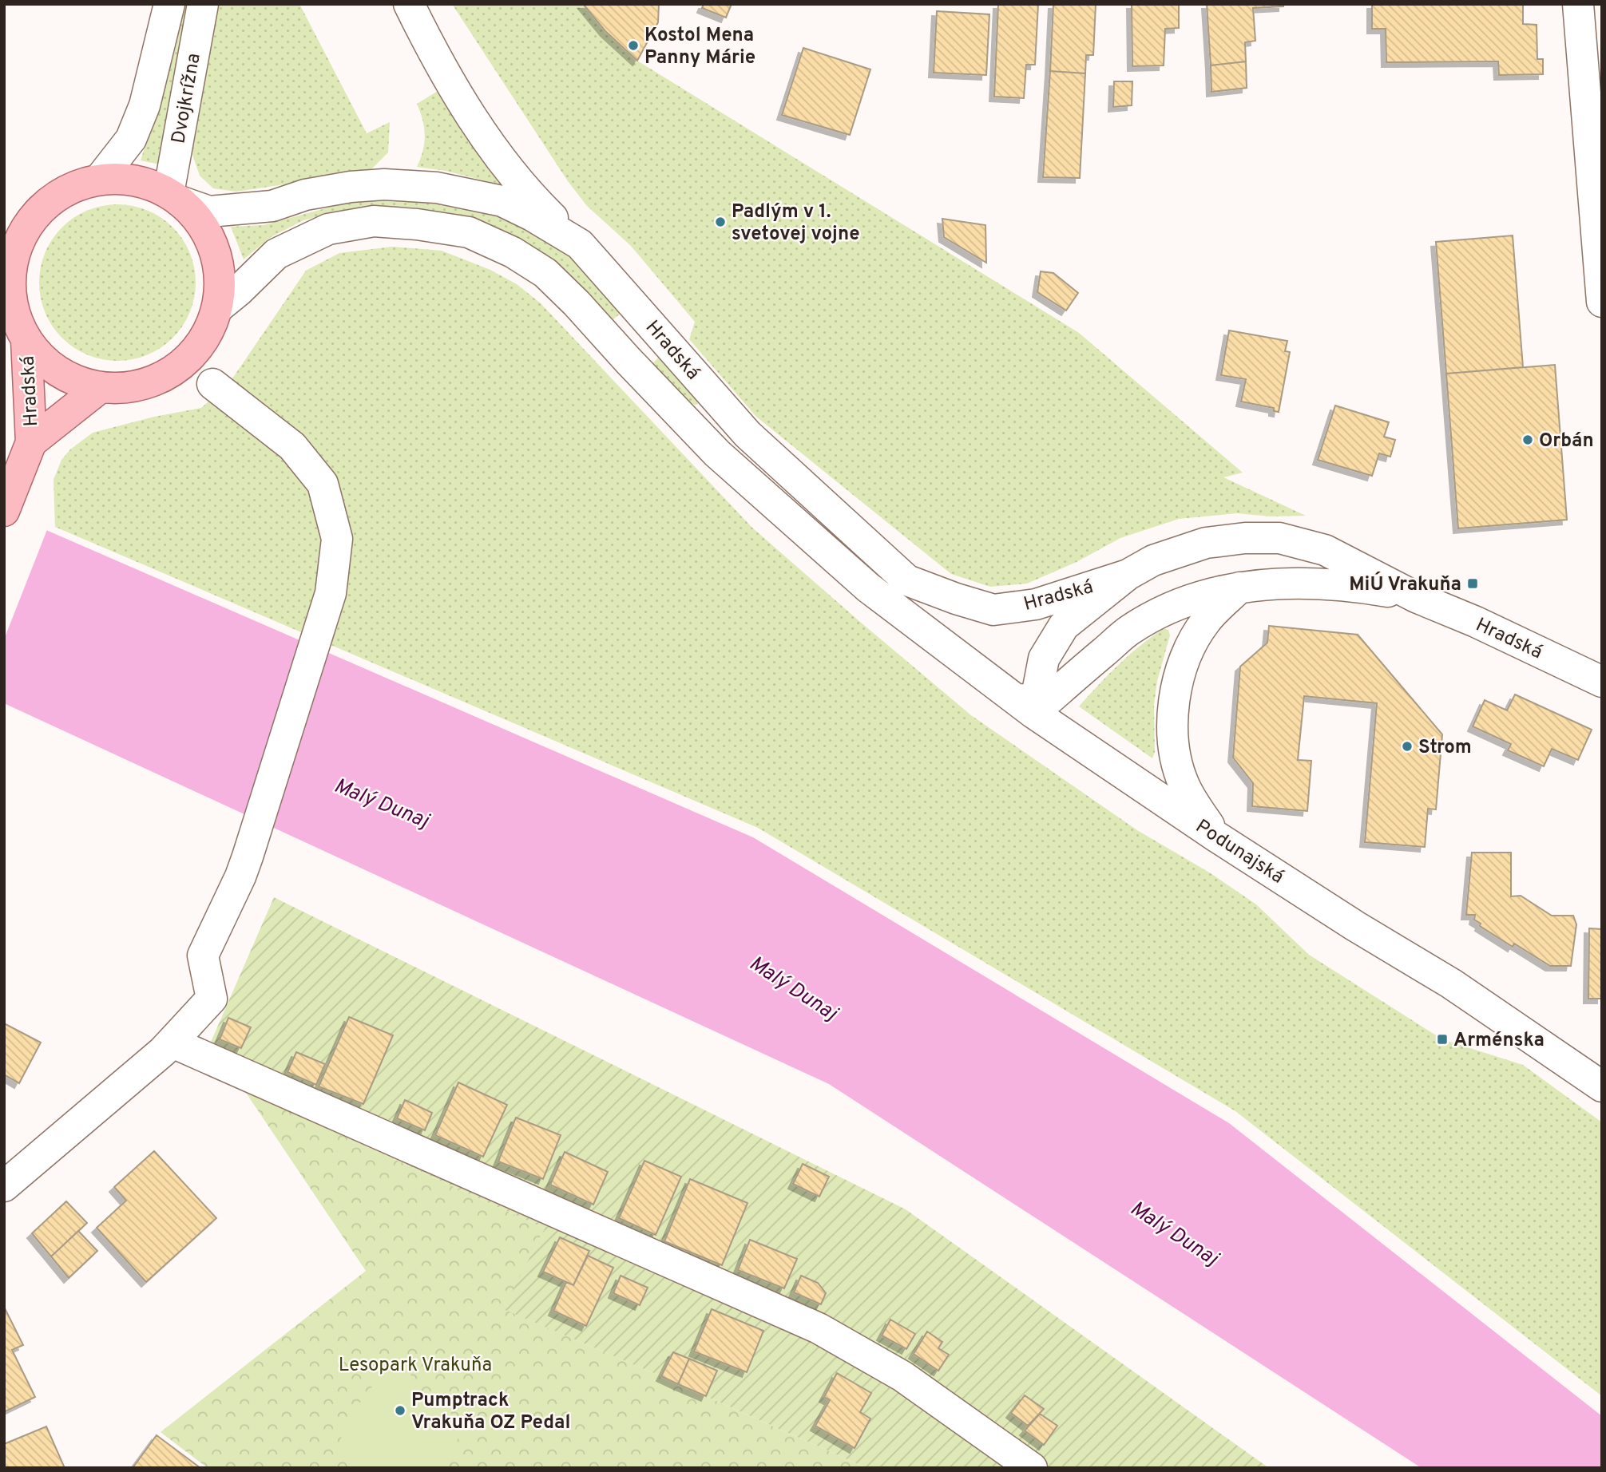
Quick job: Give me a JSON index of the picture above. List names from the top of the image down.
{
  "streets": {
    "main road": ["Hradská"],
    "street": ["Dvojkrížna", "Podunajská"]
  },
  "crossings": [
    ["Dvojkrížna", "Hradská"],
    ["Hradská", "Podunajská"]
  ],
  "water": ["Malý Dunaj"],
  "parks": ["Lesopark Vrakuňa"],
  "places": {
    "other": [
      "Kostol Mena Panny Márie",
      "Padlým v 1. svetovej vojne",
      "Orbán",
      "Strom",
      "Pumptrack Vrakuňa OZ Pedal"
    ],
    "transit": ["MiÚ Vrakuňa", "Arménska"]
  }
}
